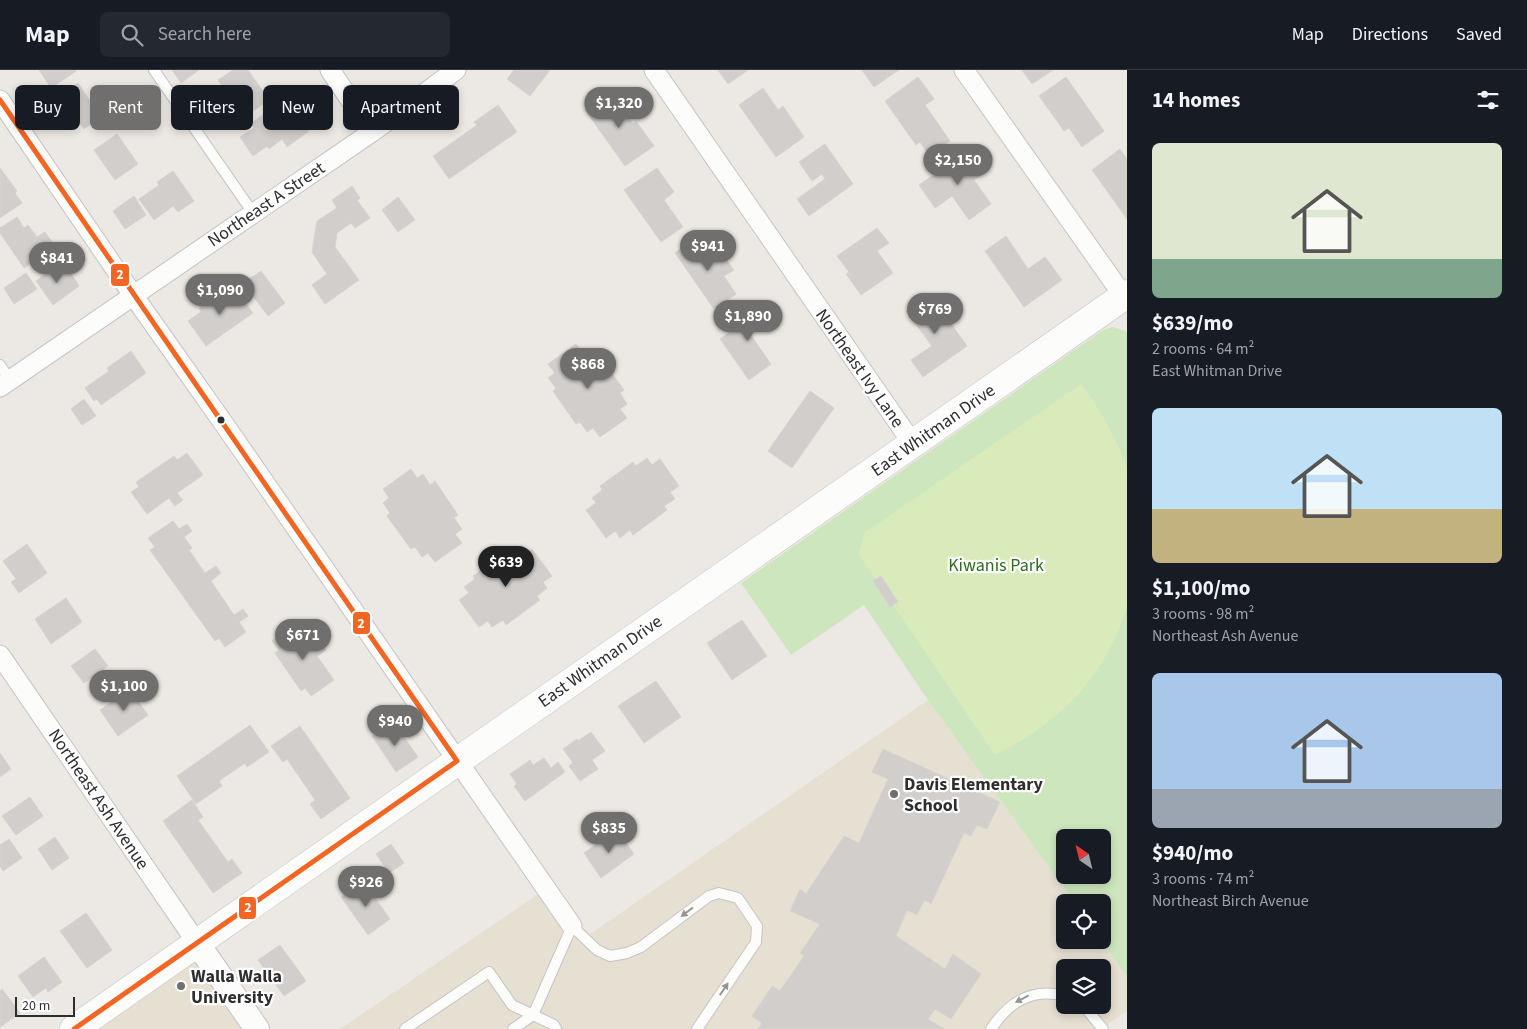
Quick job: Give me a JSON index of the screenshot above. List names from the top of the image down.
{
  "streets": {
    "main road": ["East Whitman Drive"],
    "street": ["Northeast A Street", "Northeast Ivy Lane", "Northeast Ash Avenue"]
  },
  "crossings": [
    ["Northeast Ivy Lane", "East Whitman Drive"],
    ["East Whitman Drive", "Northeast Ash Avenue"]
  ],
  "parks": ["Kiwanis Park"],
  "places": ["Davis Elementary School", "Walla Walla University"],
  "lines": ["transit line 2"],
  "scale_bar": "20 m",
  "north": "top left",
  "page": {
    "header": "Map",
    "search": "Search here",
    "nav": ["Map", "Directions", "Saved"],
    "heading": "14 homes",
    "chip": [
      "Buy",
      "Rent",
      "Filters",
      "New",
      "Apartment"
    ],
    "price": [
      "$1,320",
      "$2,150",
      "$941",
      "$841",
      "$1,090",
      "$769",
      "$1,890",
      "$868",
      "$639",
      "$671",
      "$1,100",
      "$940",
      "$835",
      "$926"
    ],
    "list": [
      {
        "name": "$639/mo",
        "note": "2 rooms · 64 m² · East Whitman Drive"
      },
      {
        "name": "$1,100/mo",
        "note": "3 rooms · 98 m² · Northeast Ash Avenue"
      },
      {
        "name": "$940/mo",
        "note": "3 rooms · 74 m² · Northeast Birch Avenue"
      }
    ],
    "scale": "20 m"
  }
}
